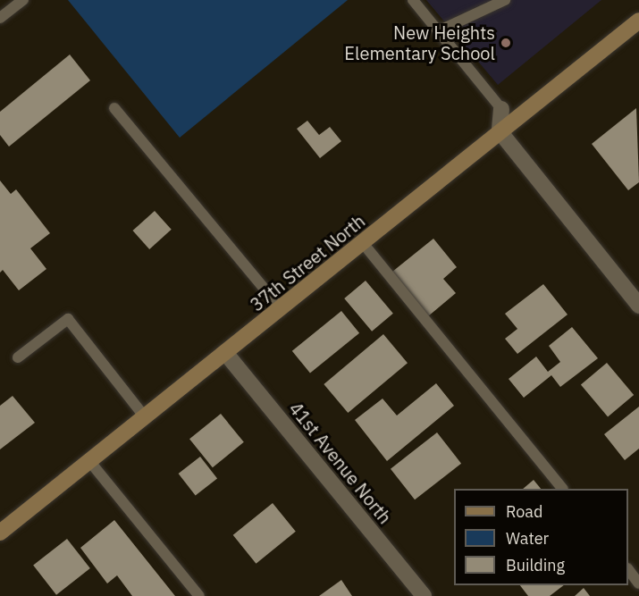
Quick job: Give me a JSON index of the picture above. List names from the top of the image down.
{
  "streets": {
    "street": ["37th Street North", "41st Avenue North"]
  },
  "crossings": [
    ["37th Street North", "41st Avenue North"]
  ],
  "places": ["New Heights Elementary School"],
  "legend": ["Road", "Water", "Building"]
}
